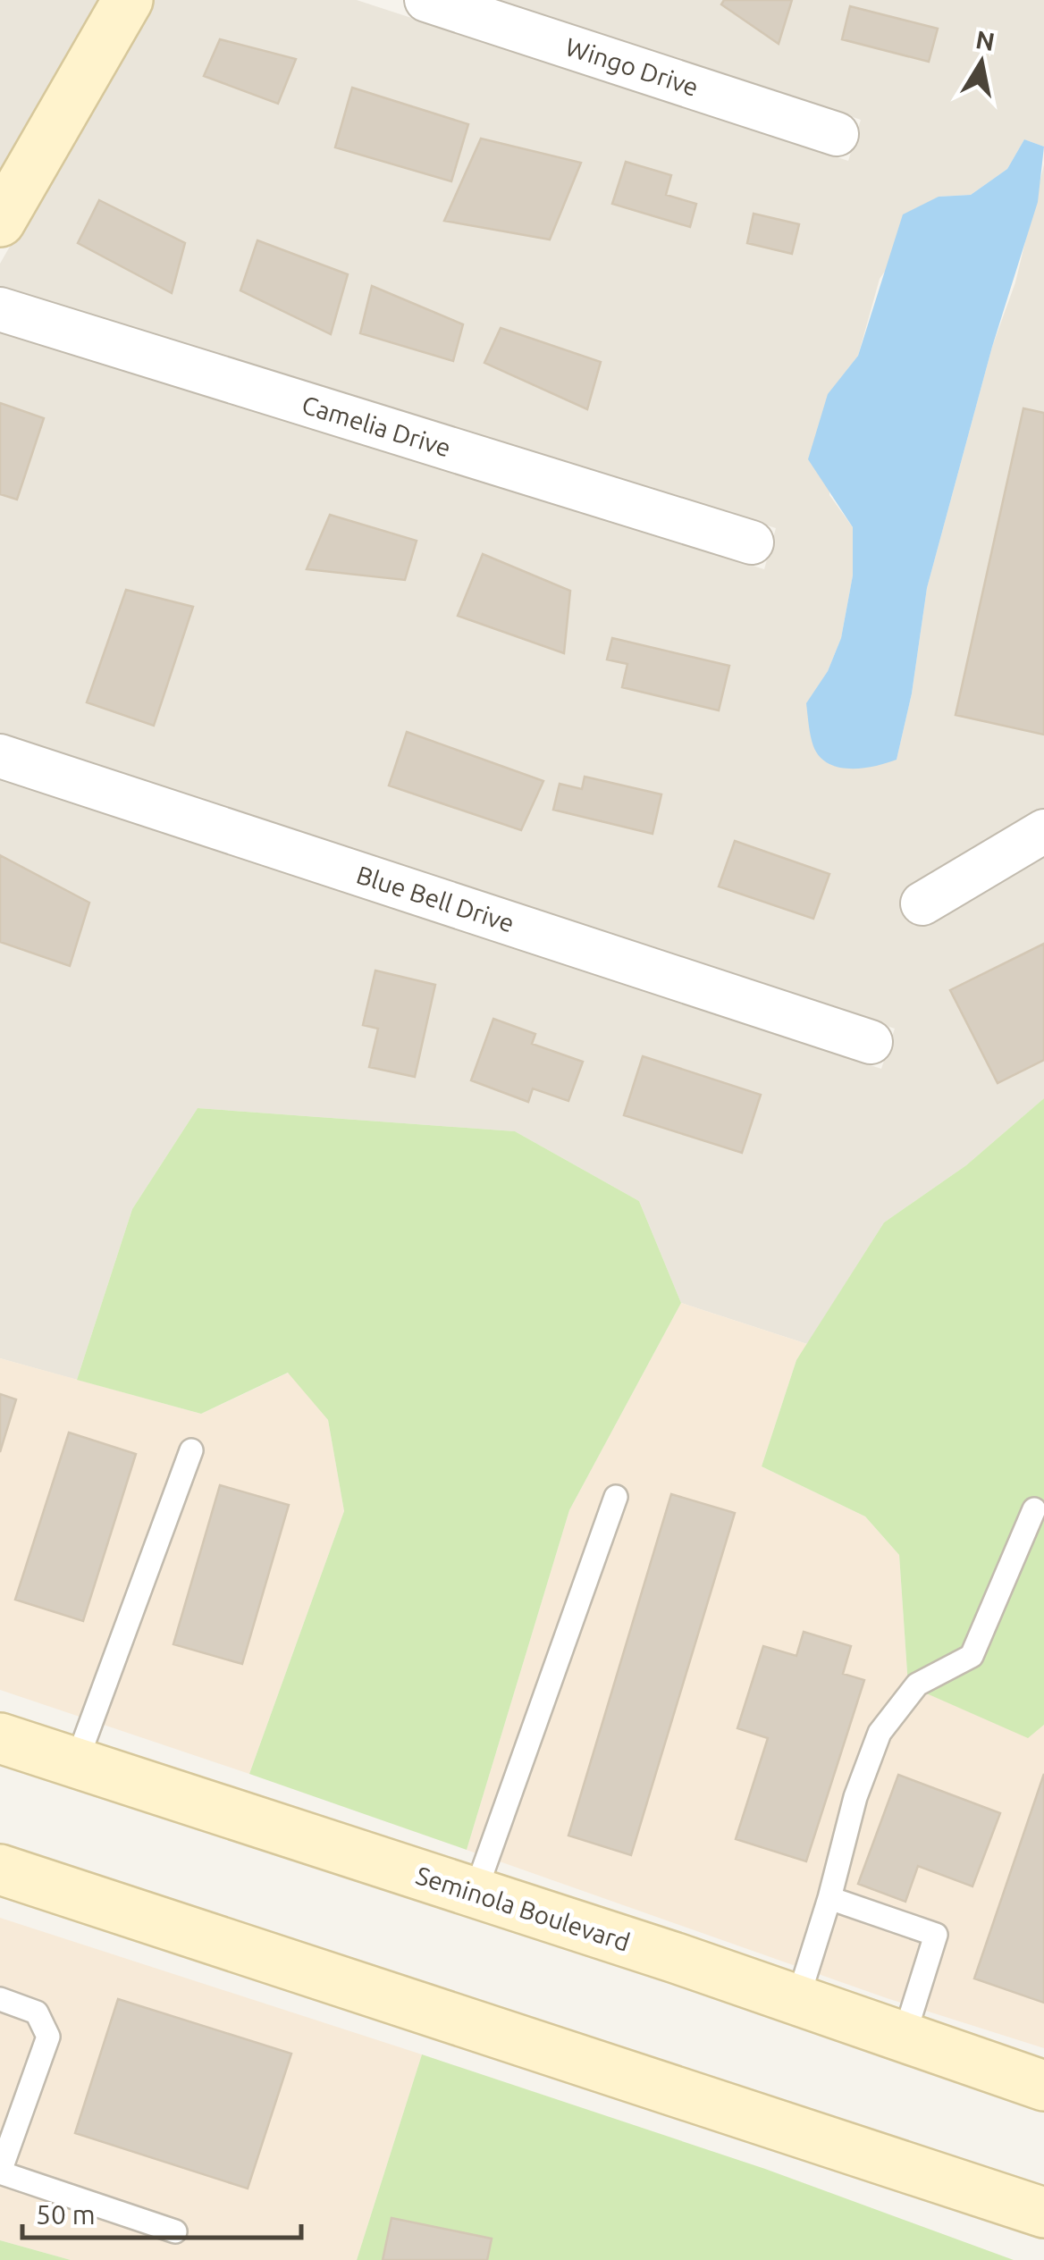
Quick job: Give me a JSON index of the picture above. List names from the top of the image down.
{
  "streets": {
    "main road": ["Seminola Boulevard"],
    "street": ["Wingo Drive", "Camelia Drive", "Blue Bell Drive"]
  },
  "scale_bar": "50 m",
  "north": "top"
}
